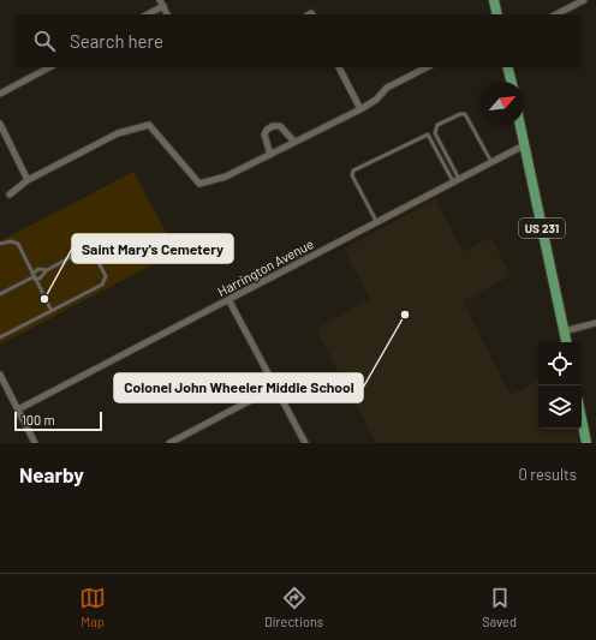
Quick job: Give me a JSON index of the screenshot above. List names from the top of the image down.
{
  "streets": {
    "main road": ["US 231"],
    "street": ["Harrington Avenue"]
  },
  "crossings": [
    ["US 231", "Harrington Avenue"]
  ],
  "places": ["Saint Mary's Cemetery", "Colonel John Wheeler Middle School"],
  "scale_bar": "100 m",
  "north": "top right",
  "page": {
    "search": "Search here",
    "scale": "100 m",
    "heading": ["Nearby", "0 results"],
    "nav": ["Map", "Directions", "Saved"]
  }
}
